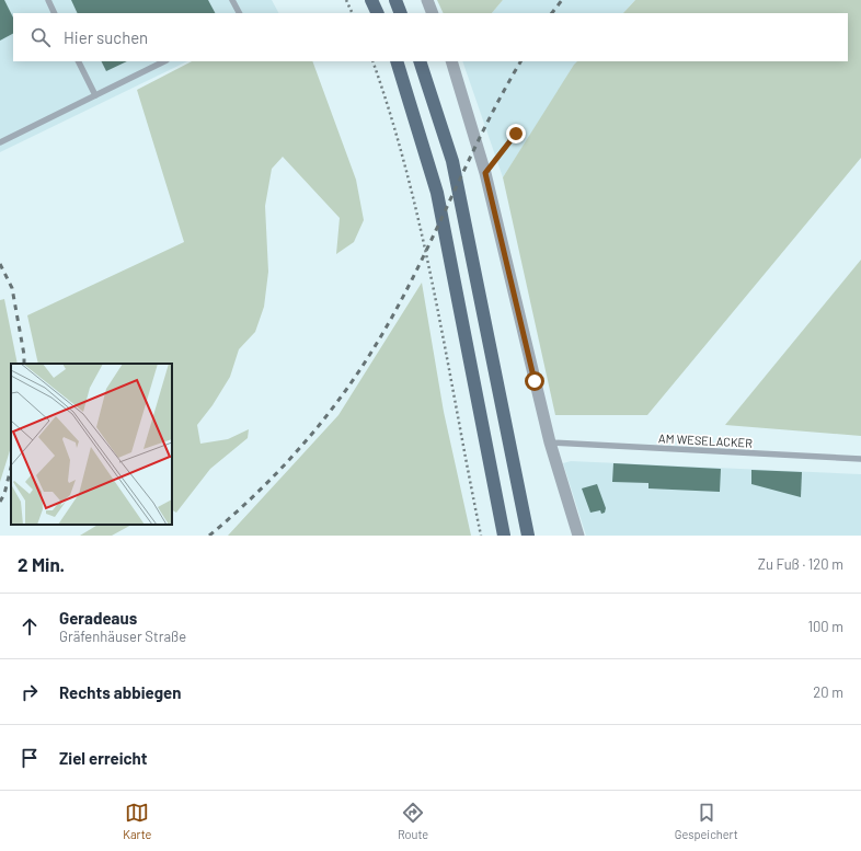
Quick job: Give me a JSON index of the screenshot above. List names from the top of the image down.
{
  "streets": {
    "lane": ["AM WESELACKER"]
  },
  "page": {
    "search": "Hier suchen",
    "heading": ["2 Min.", "Zu Fuß · 120 m"],
    "list": [
      ["Geradeaus", "Gräfenhäuser Straße", "100 m"],
      ["Rechts abbiegen", "20 m"],
      "Ziel erreicht"
    ],
    "nav": ["Karte", "Route", "Gespeichert"]
  }
}
